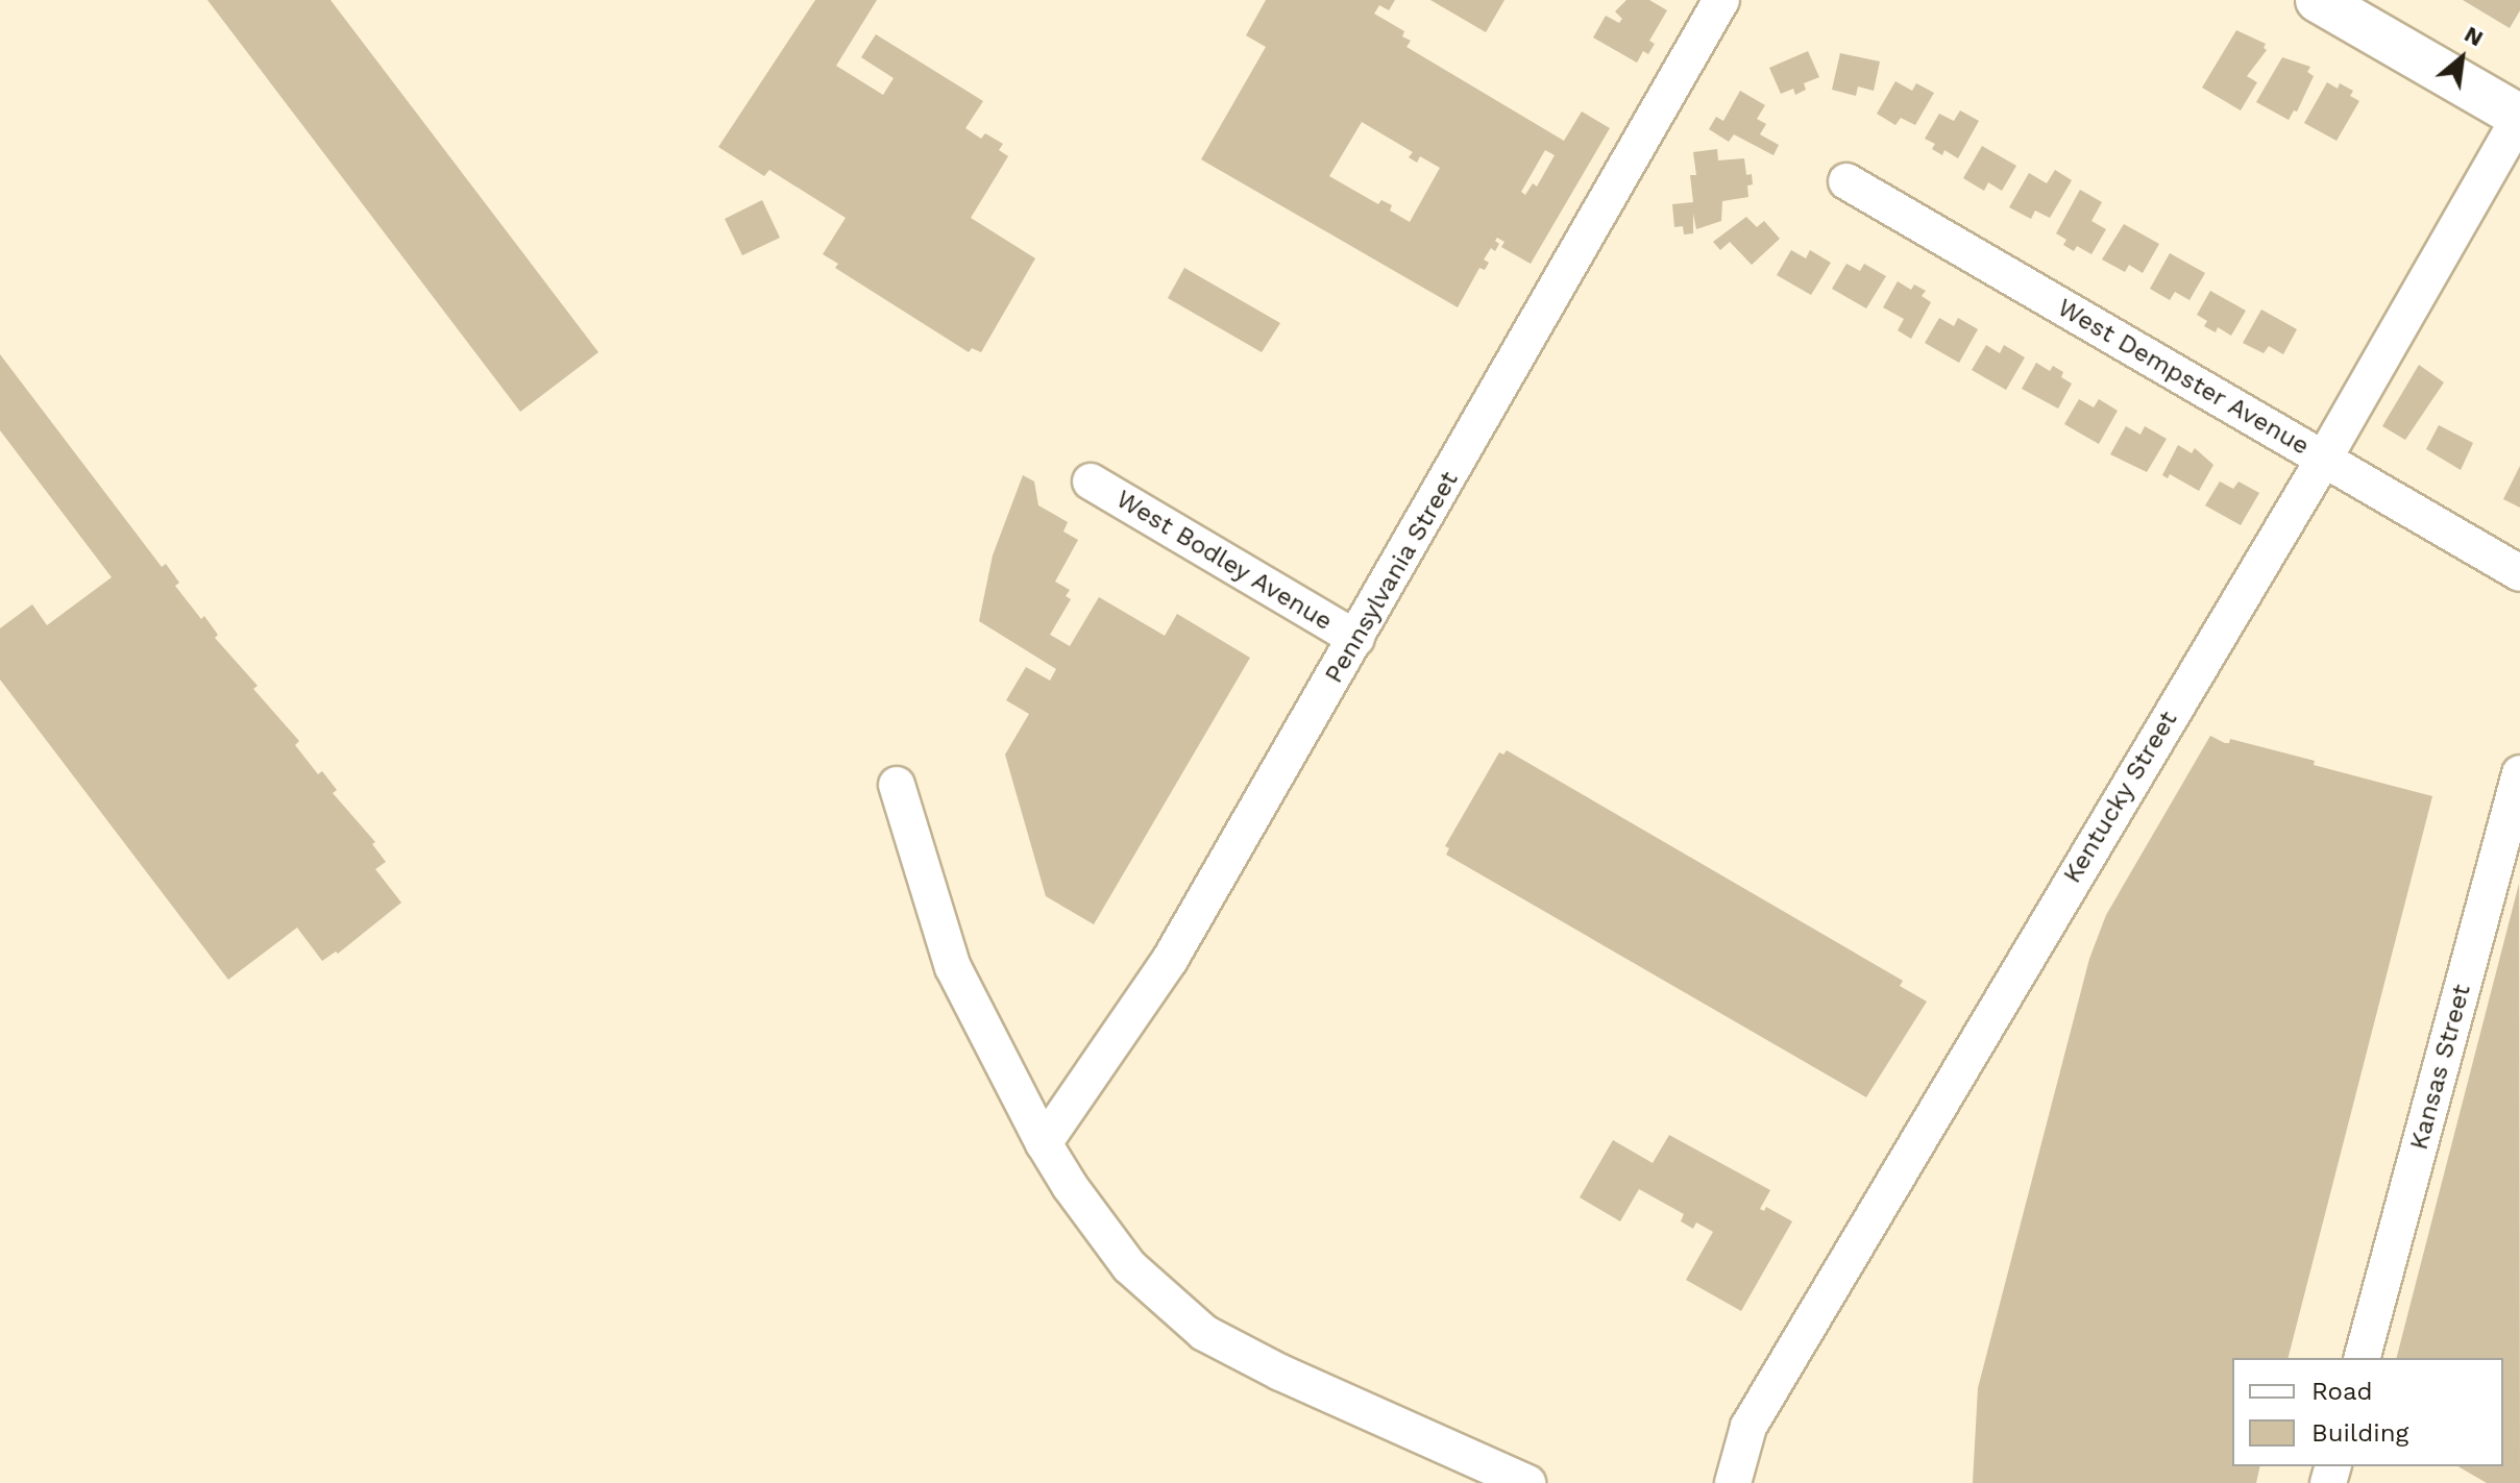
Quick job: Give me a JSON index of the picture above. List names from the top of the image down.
{
  "streets": {
    "street": [
      "West Dempster Avenue",
      "West Bodley Avenue",
      "Pennsylvania Street",
      "Kentucky Street",
      "Kansas Street"
    ]
  },
  "crossings": [
    ["West Dempster Avenue", "Kentucky Street"],
    ["West Bodley Avenue", "Pennsylvania Street"]
  ],
  "legend": ["Road", "Building"],
  "north": "top right"
}
